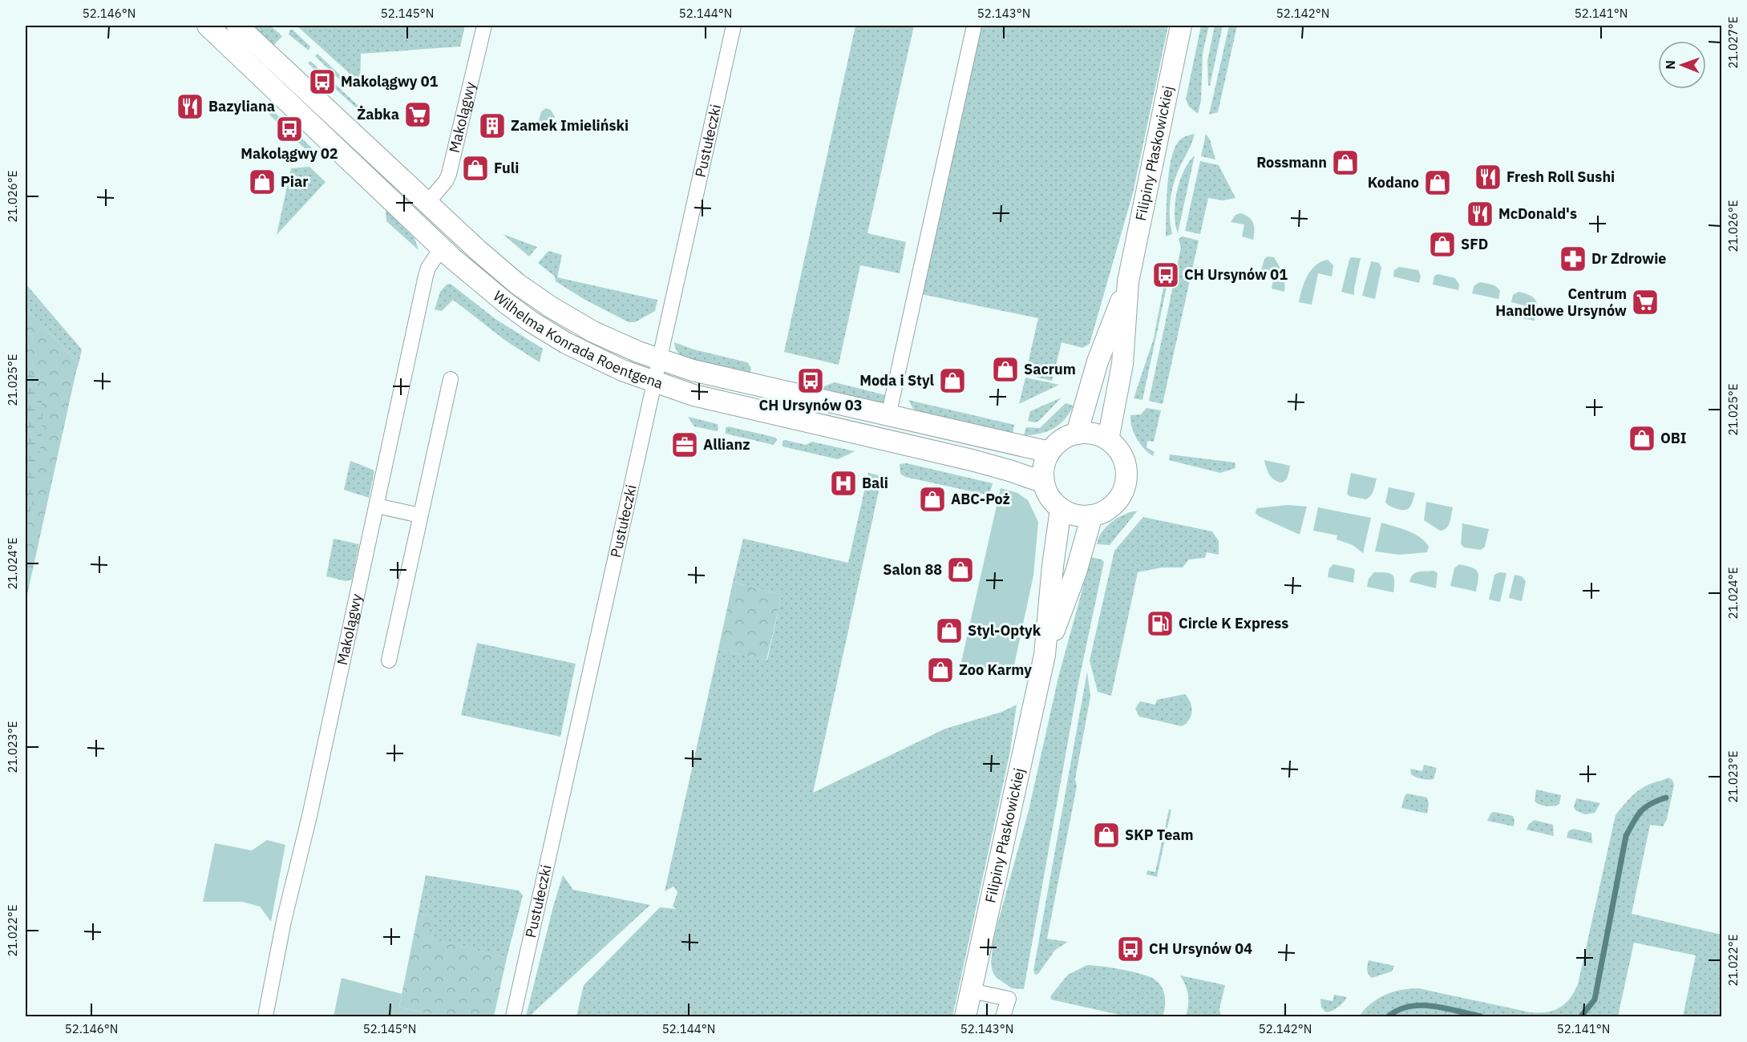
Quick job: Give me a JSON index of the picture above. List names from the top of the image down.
{
  "streets": {
    "street": [
      "Makolągwy",
      "Pustułeczki",
      "Filipiny Płaskowickiej",
      "Wilhelma Konrada Roentgena"
    ]
  },
  "crossings": [
    ["Makolągwy", "Wilhelma Konrada Roentgena"],
    ["Pustułeczki", "Wilhelma Konrada Roentgena"],
    ["Filipiny Płaskowickiej", "Wilhelma Konrada Roentgena"]
  ],
  "places": {
    "bus stop": [
      "Makolągwy 01",
      "Makolągwy 02",
      "CH Ursynów 01",
      "CH Ursynów 03",
      "CH Ursynów 04"
    ],
    "restaurant": ["Bazyliana", "Fresh Roll Sushi", "McDonald's"],
    "supermarket": ["Żabka", "Centrum Handlowe Ursynów"],
    "building": ["Zamek Imieliński"],
    "shop": [
      "Rossmann",
      "Fuli",
      "Piar",
      "Kodano",
      "SFD",
      "Sacrum",
      "Moda i Styl",
      "OBI",
      "ABC-Poż",
      "Salon 88",
      "Styl-Optyk",
      "Zoo Karmy",
      "SKP Team"
    ],
    "pharmacy": ["Dr Zdrowie"],
    "office": ["Allianz"],
    "hospital": ["Bali"],
    "fuel station": ["Circle K Express"]
  },
  "north": "left",
  "coordinates": [
    "52.146°N",
    "52.145°N",
    "52.144°N",
    "52.143°N",
    "52.142°N",
    "52.141°N",
    "21.027°E",
    "21.026°E",
    "21.025°E",
    "21.024°E",
    "21.023°E",
    "21.022°E"
  ]
}
